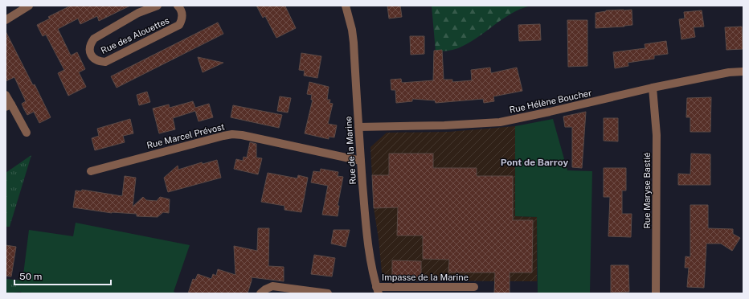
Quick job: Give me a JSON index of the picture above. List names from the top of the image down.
{
  "streets": {
    "street": [
      "Rue des Alouettes",
      "Rue Hélène Boucher",
      "Rue Marcel Prévost",
      "Rue de la Marine",
      "Rue Maryse Bastié",
      "Impasse de la Marine"
    ]
  },
  "crossings": [
    ["Rue Hélène Boucher", "Rue de la Marine"],
    ["Rue Hélène Boucher", "Rue Maryse Bastié"],
    ["Rue Marcel Prévost", "Rue de la Marine"],
    ["Rue de la Marine", "Impasse de la Marine"]
  ],
  "districts": ["Pont de Barroy"],
  "scale_bar": "50 m"
}
